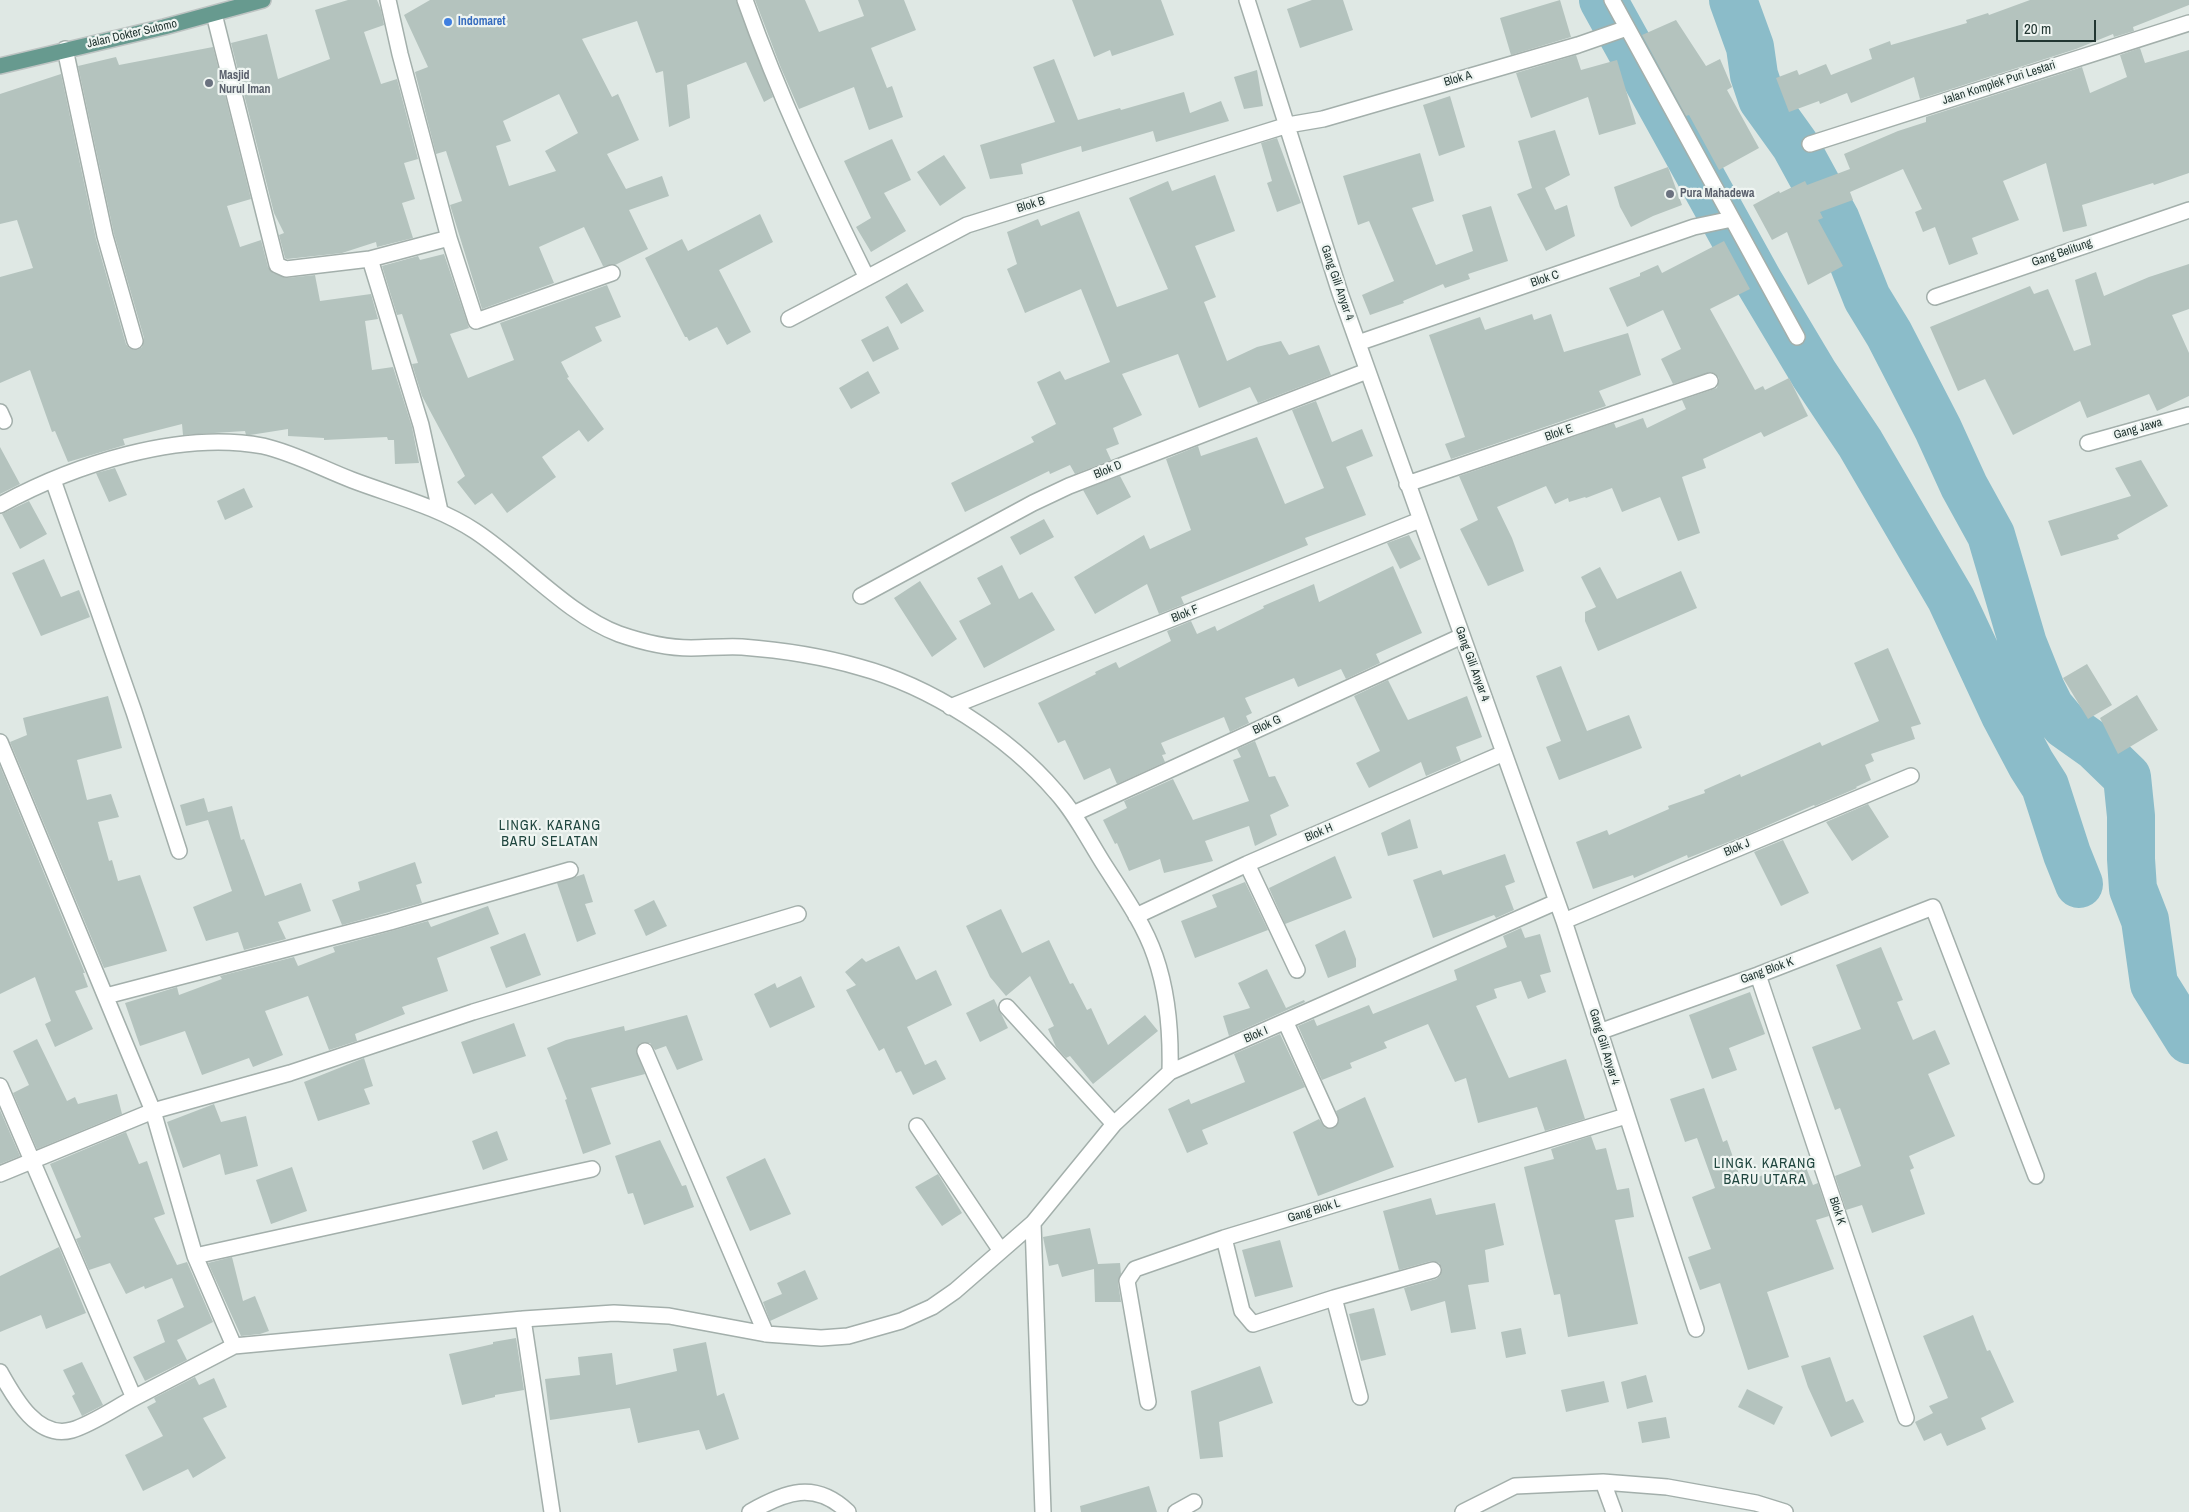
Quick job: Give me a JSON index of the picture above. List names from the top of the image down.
{
  "streets": {
    "main road": ["Jalan Dokter Sutomo"],
    "street": [
      "Blok A",
      "Jalan Komplek Puri Lestari",
      "Blok B",
      "Gang Belitung",
      "Blok C",
      "Gang Gili Anyar 4",
      "Gang Jawa",
      "Blok E",
      "Blok D",
      "Blok F",
      "Blok G",
      "Blok H",
      "Blok J",
      "Gang Blok K",
      "Blok I",
      "Gang Blok L",
      "Blok K"
    ]
  },
  "crossings": [
    ["Blok A", "Blok B"],
    ["Blok A", "Gang Gili Anyar 4"],
    ["Blok B", "Gang Gili Anyar 4"],
    ["Blok C", "Gang Gili Anyar 4"],
    ["Gang Gili Anyar 4", "Blok E"],
    ["Gang Gili Anyar 4", "Blok D"],
    ["Gang Gili Anyar 4", "Blok F"],
    ["Gang Gili Anyar 4", "Blok G"],
    ["Gang Gili Anyar 4", "Blok H"],
    ["Gang Gili Anyar 4", "Blok J"],
    ["Gang Gili Anyar 4", "Gang Blok K"],
    ["Gang Gili Anyar 4", "Blok I"],
    ["Gang Gili Anyar 4", "Gang Blok L"],
    ["Gang Blok K", "Blok K"]
  ],
  "districts": ["LINGK. KARANG BARU SELATAN", "LINGK. KARANG BARU UTARA"],
  "places": ["Indomaret", "Masjid Nurul Iman", "Pura Mahadewa"],
  "scale_bar": "20 m"
}
